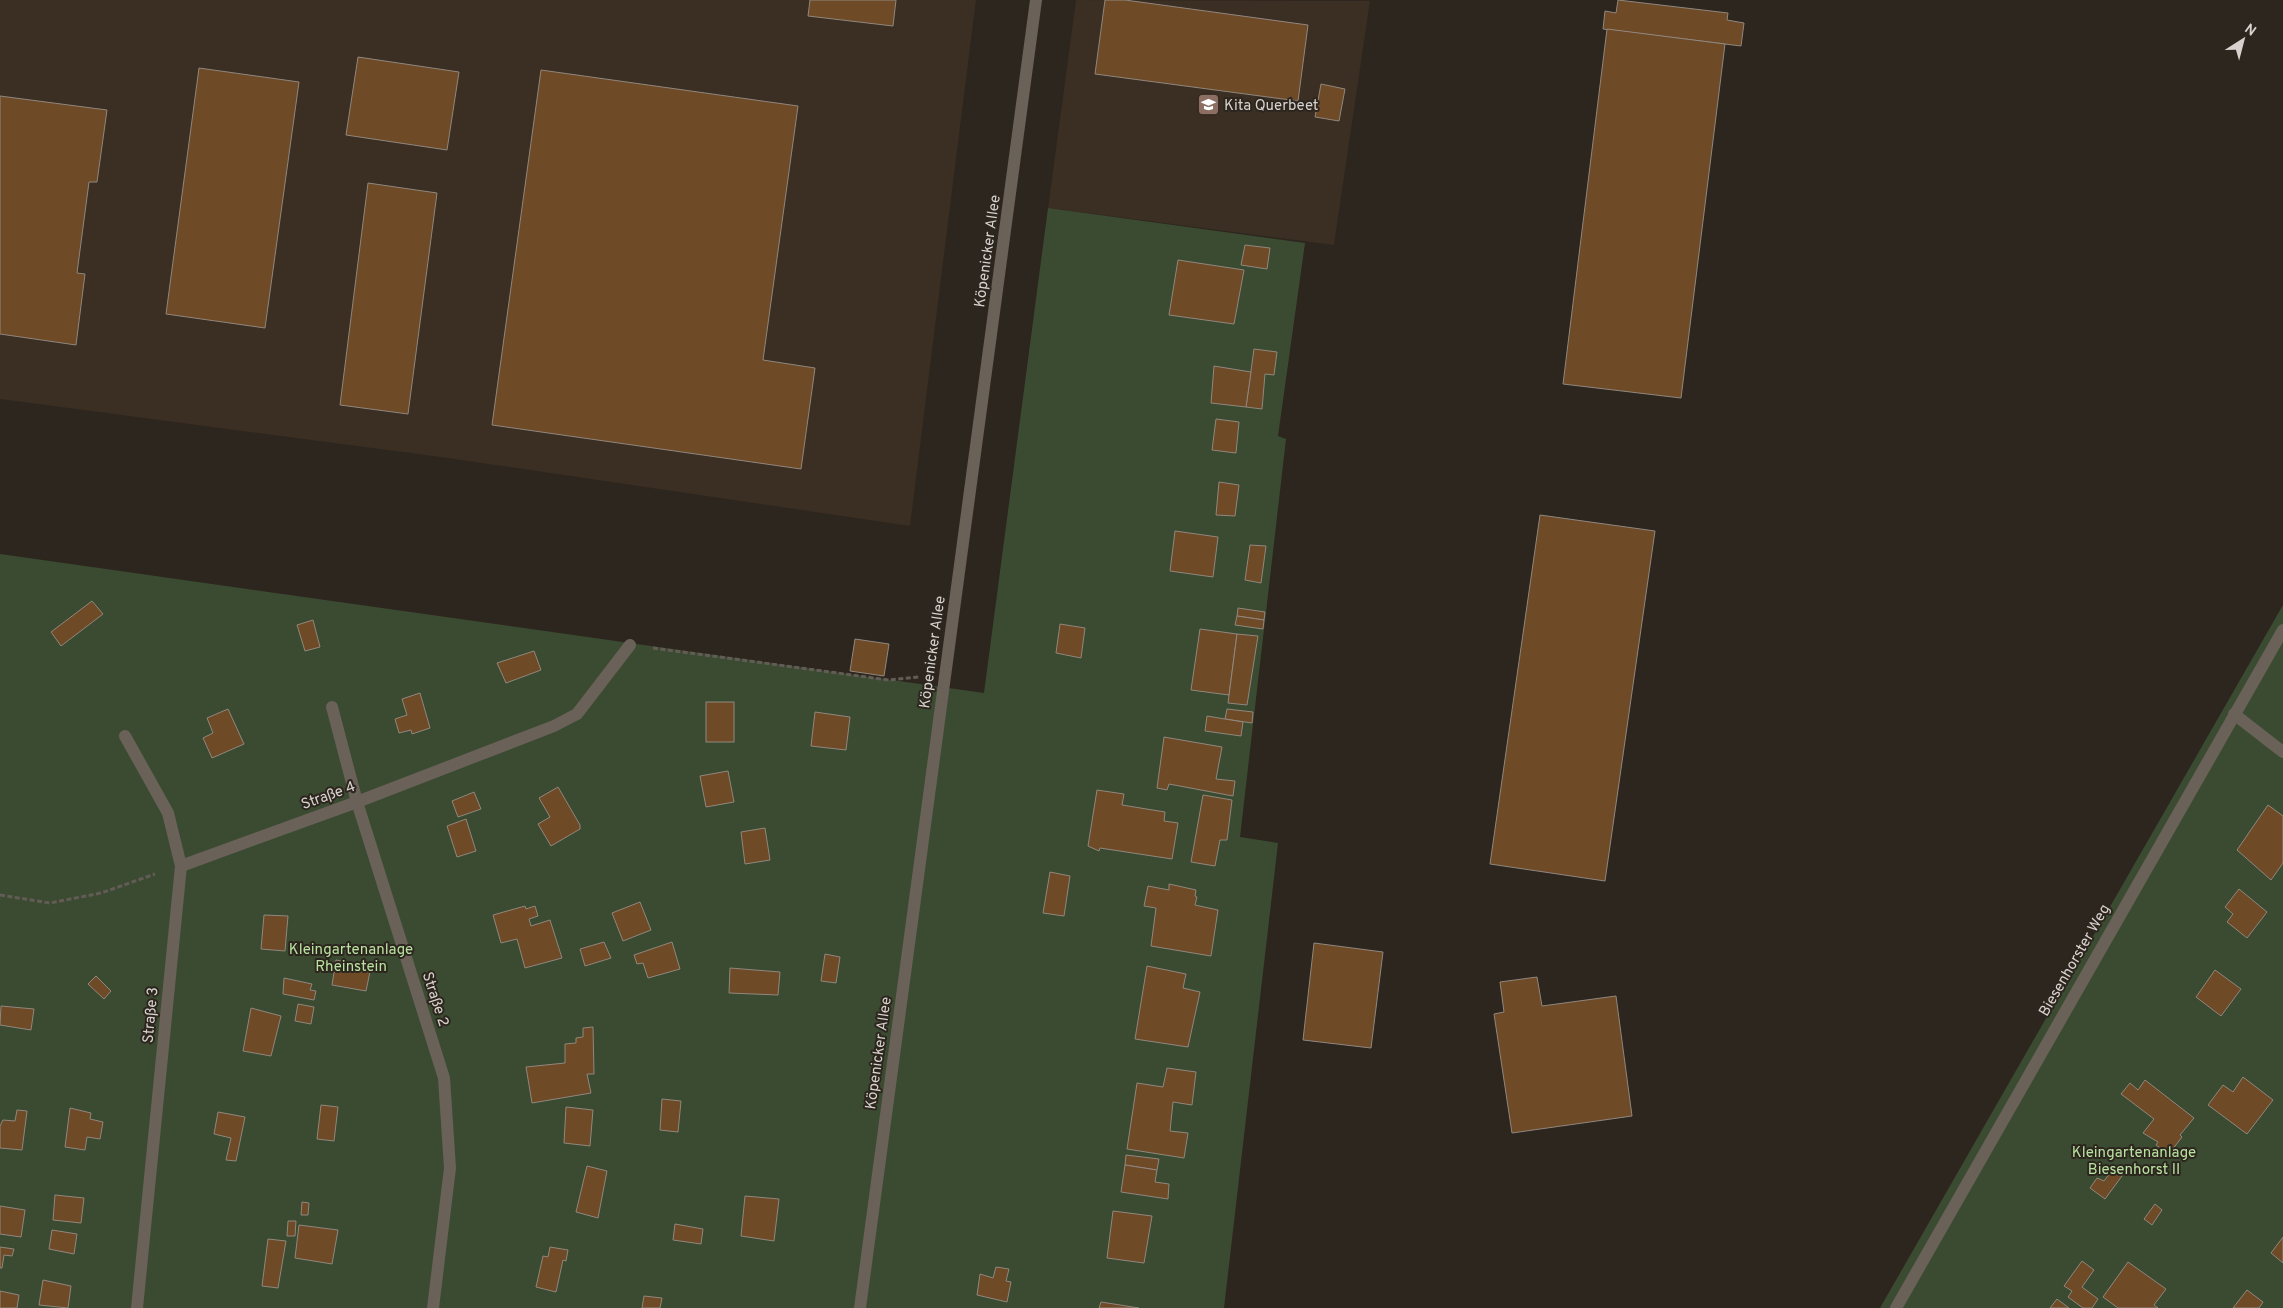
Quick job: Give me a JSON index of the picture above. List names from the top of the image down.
{
  "streets": {
    "street": [
      "Köpenicker Allee",
      "Straße 4",
      "Biesenhorster Weg",
      "Straße 2",
      "Straße 3"
    ]
  },
  "crossings": [
    ["Straße 4", "Straße 2"],
    ["Straße 4", "Straße 3"]
  ],
  "parks": ["Kleingartenanlage Rheinstein", "Kleingartenanlage Biesenhorst II"],
  "places": {
    "school or university": ["Kita Querbeet"]
  },
  "north": "top right"
}
